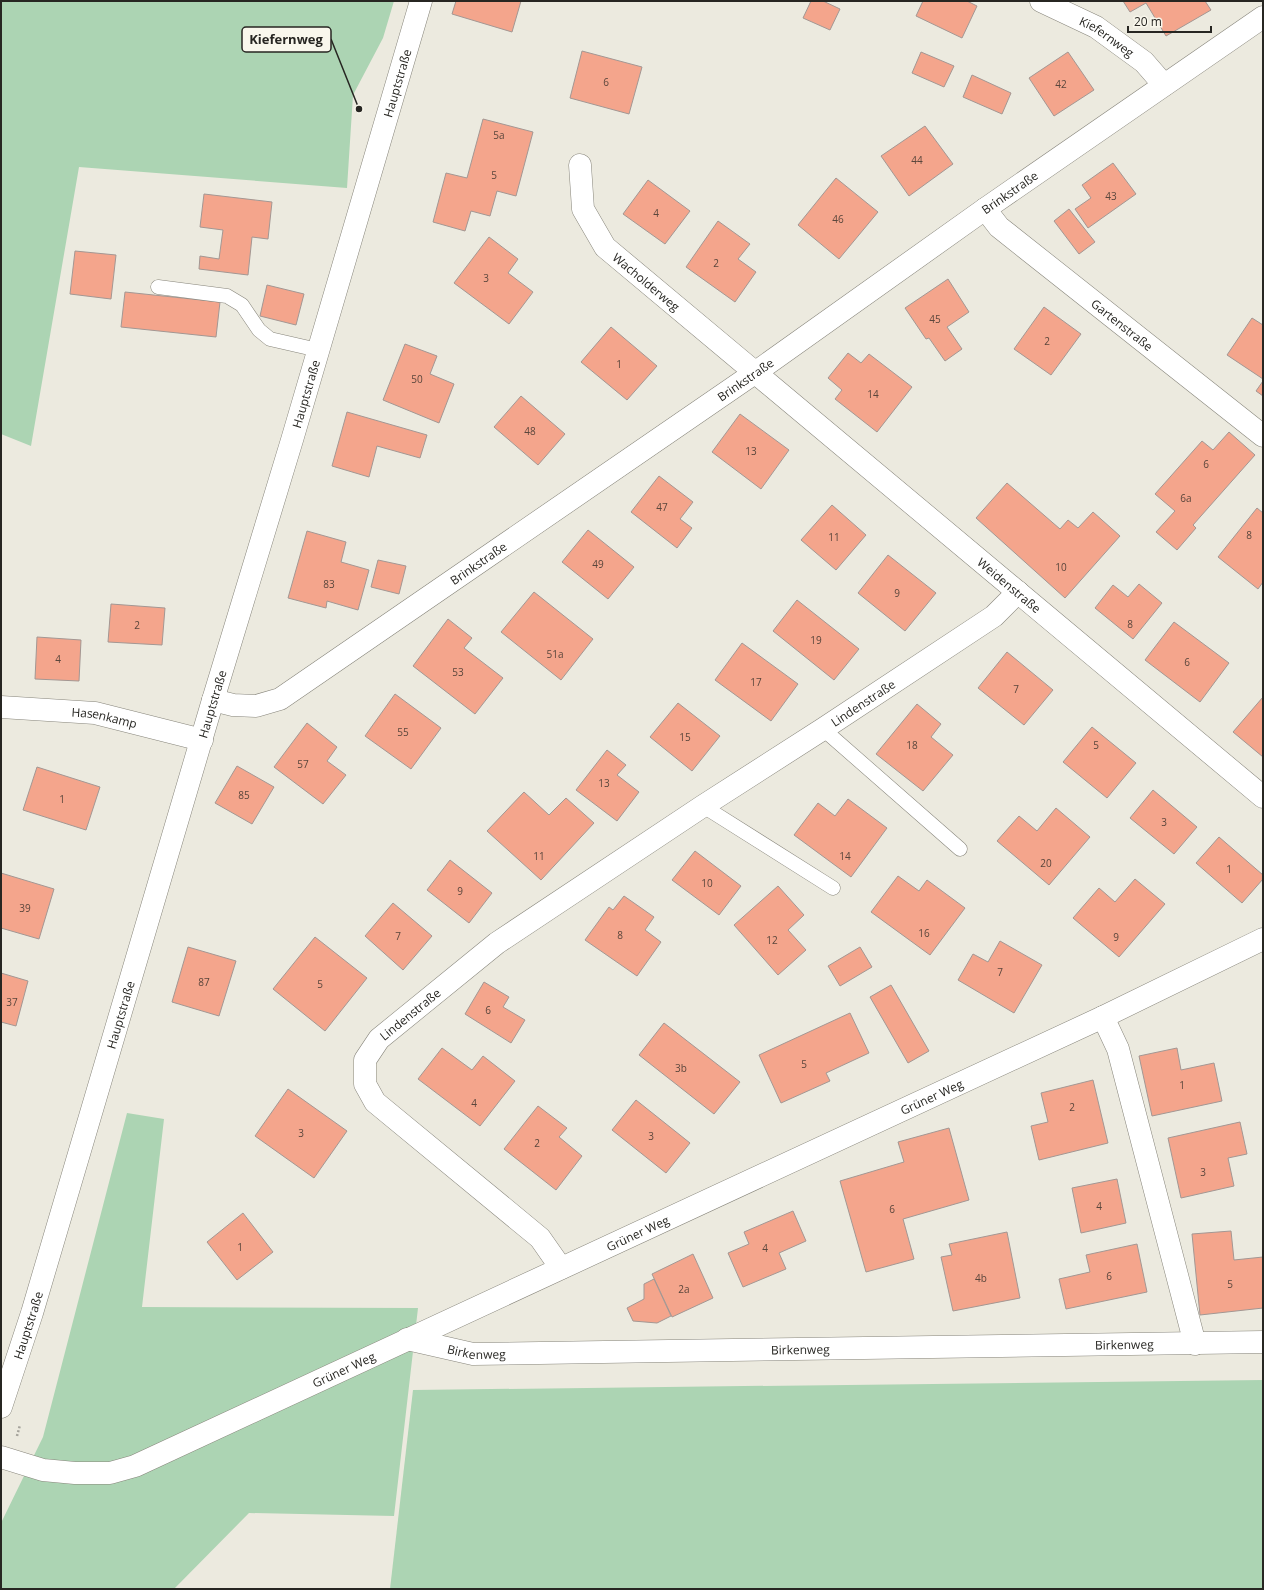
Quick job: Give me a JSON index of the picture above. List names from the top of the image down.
{
  "streets": {
    "street": [
      "Kiefernweg",
      "Hauptstraße",
      "Brinkstraße",
      "Wacholderweg",
      "Gartenstraße",
      "Weidenstraße",
      "Lindenstraße",
      "Hasenkamp",
      "Grüner Weg",
      "Birkenweg"
    ]
  },
  "crossings": [
    ["Kiefernweg", "Brinkstraße"],
    ["Hauptstraße", "Brinkstraße"],
    ["Hauptstraße", "Hasenkamp"],
    ["Brinkstraße", "Wacholderweg"],
    ["Brinkstraße", "Gartenstraße"],
    ["Brinkstraße", "Weidenstraße"],
    ["Wacholderweg", "Weidenstraße"],
    ["Weidenstraße", "Lindenstraße"],
    ["Lindenstraße", "Grüner Weg"],
    ["Grüner Weg", "Birkenweg"]
  ],
  "places": ["Kiefernweg"],
  "house_numbers": [
    "6",
    "42",
    "5a",
    "44",
    "5",
    "43",
    "4",
    "46",
    "2",
    "3",
    "45",
    "2",
    "1",
    "50",
    "14",
    "48",
    "13",
    "6",
    "6a",
    "47",
    "8",
    "11",
    "49",
    "10",
    "83",
    "9",
    "8",
    "2",
    "19",
    "51a",
    "4",
    "6",
    "53",
    "17",
    "7",
    "55",
    "15",
    "18",
    "5",
    "57",
    "13",
    "85",
    "1",
    "3",
    "11",
    "14",
    "20",
    "1",
    "10",
    "9",
    "39",
    "16",
    "8",
    "7",
    "9",
    "12",
    "7",
    "87",
    "5",
    "37",
    "6",
    "5",
    "3b",
    "1",
    "4",
    "2",
    "3",
    "3",
    "2",
    "3",
    "4",
    "6",
    "1",
    "4",
    "6",
    "4b",
    "5",
    "2a"
  ],
  "scale_bar": "20 m"
}
